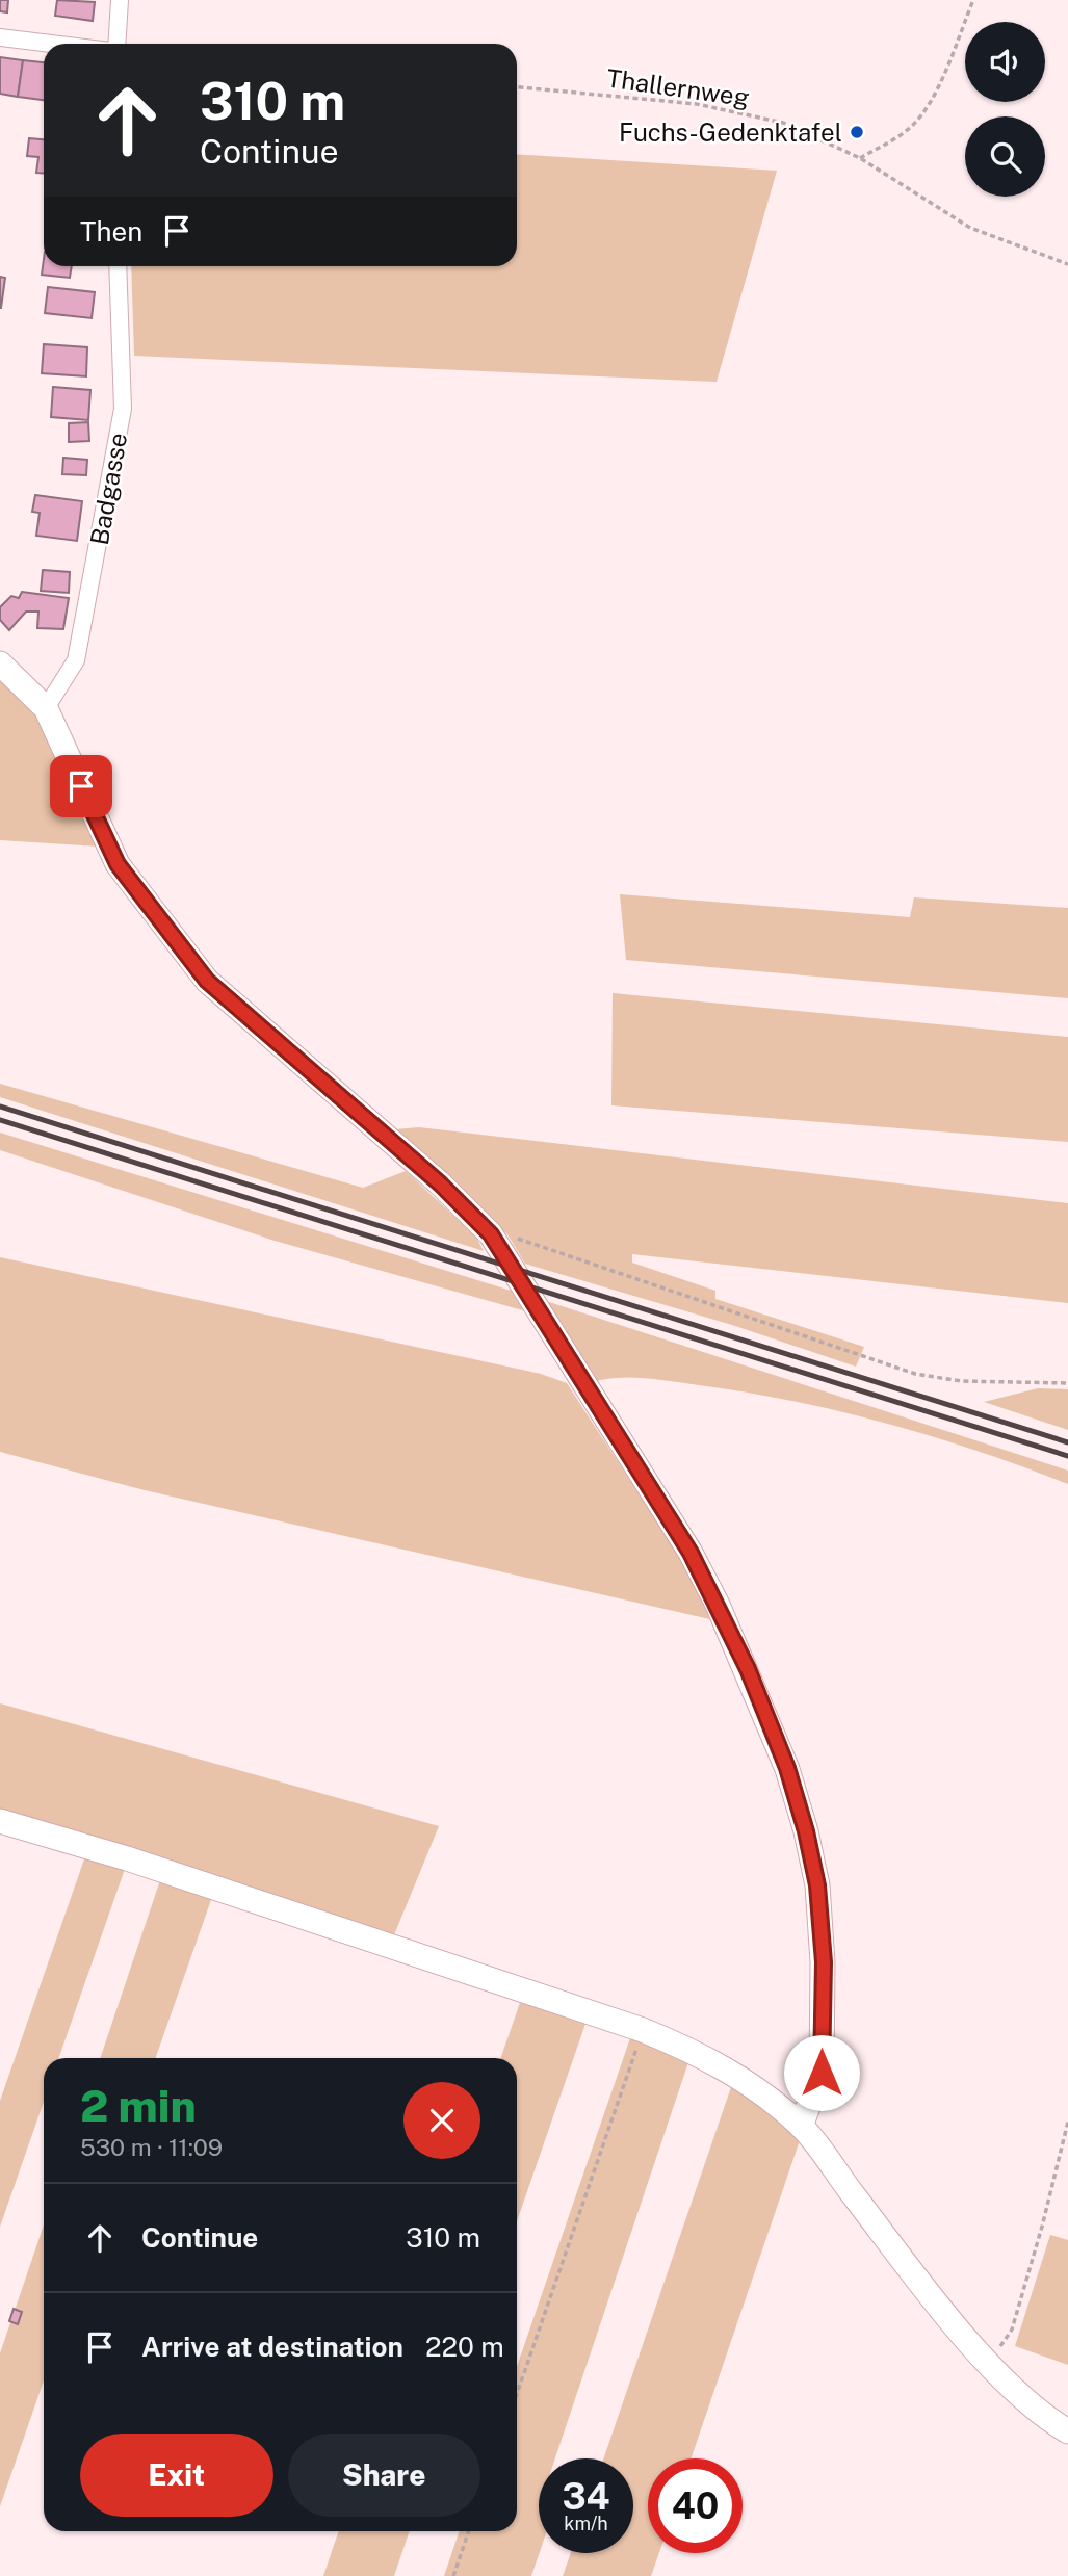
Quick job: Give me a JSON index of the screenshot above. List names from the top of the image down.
{
  "streets": {
    "street": ["Badgasse"],
    "path": ["Thallernweg"]
  },
  "places": ["Fuchs-Gedenktafel"],
  "page": {
    "turn": ["310 m", "Continue"],
    "then": "Then",
    "heading": ["2 min", "530 m · 11:09"],
    "list": [
      {
        "name": "Continue",
        "value": "310 m"
      },
      {
        "name": "Arrive at destination",
        "value": "220 m"
      }
    ],
    "buttons": ["Exit", "Share"],
    "speed": "34 km/h",
    "limit": "40"
  }
}
